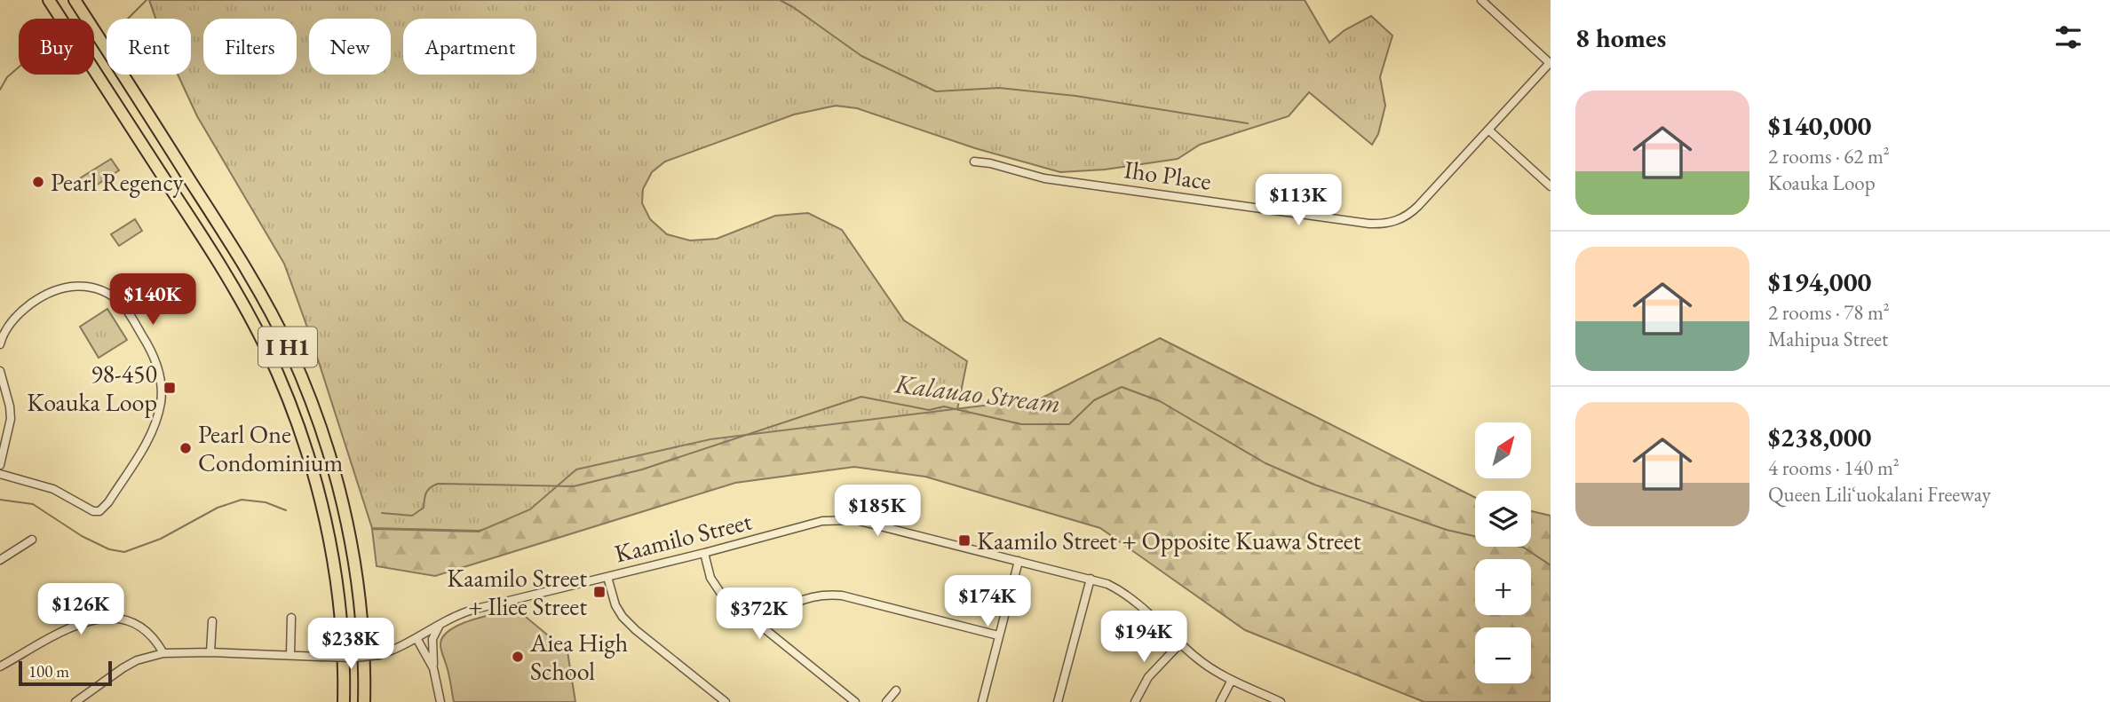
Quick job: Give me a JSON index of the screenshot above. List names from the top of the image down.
{
  "streets": {
    "highway": ["I H1"],
    "street": ["Iho Place", "Kaamilo Street"]
  },
  "water": ["Kalauao Stream"],
  "places": {
    "other": ["Pearl Regency", "Pearl One Condominium", "Aiea High School"],
    "transit": ["98-450 Koauka Loop", "Kaamilo Street + Opposite Kuawa Street", "Kaamilo Street + Iliee Street"]
  },
  "scale_bar": "100 m",
  "north": "top right",
  "page": {
    "heading": "8 homes",
    "chip": [
      "Buy",
      "Rent",
      "Filters",
      "New",
      "Apartment"
    ],
    "list": [
      {
        "name": "$140,000",
        "note": "2 rooms · 62 m² · Koauka Loop"
      },
      {
        "name": "$194,000",
        "note": "2 rooms · 78 m² · Mahipua Street"
      },
      {
        "name": "$238,000",
        "note": "4 rooms · 140 m² · Queen Liliʻuokalani Freeway"
      }
    ],
    "price": [
      "$113K",
      "$140K",
      "$185K",
      "$174K",
      "$126K",
      "$372K",
      "$194K",
      "$238K"
    ],
    "map_buttons": ["+", "−"],
    "scale": "100 m"
  }
}
